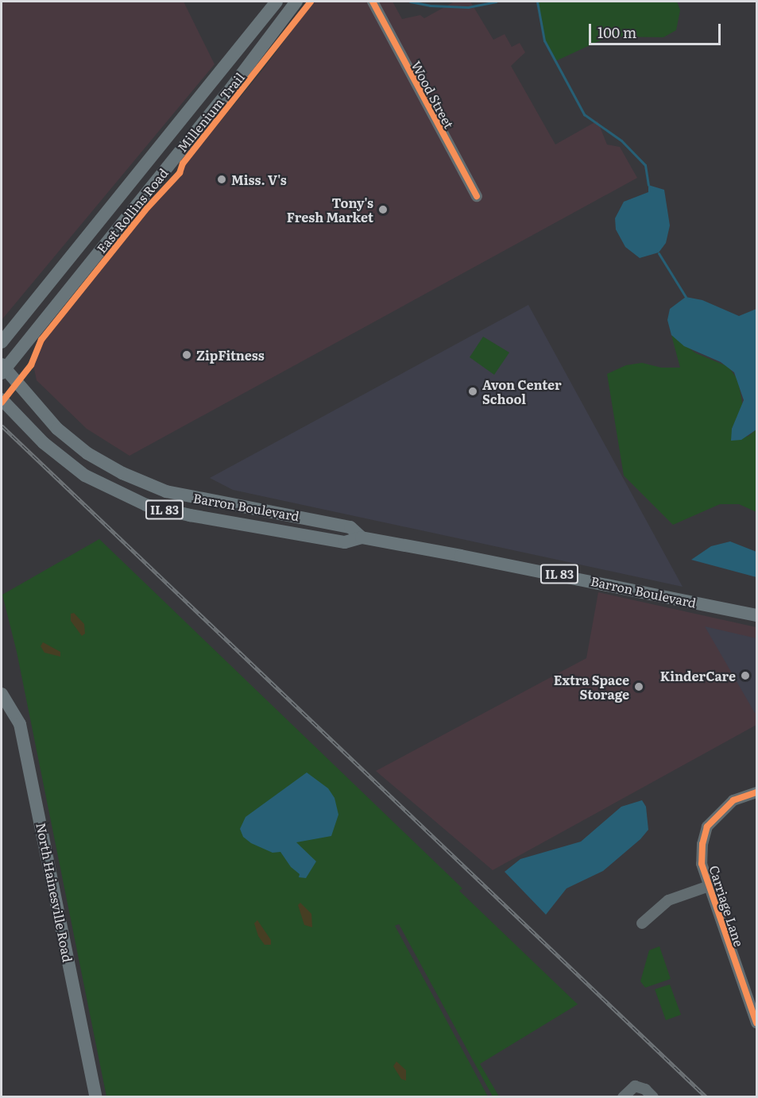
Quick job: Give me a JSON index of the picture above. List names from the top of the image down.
{
  "streets": {
    "main road": [
      "East Rollins Road",
      "Barron Boulevard",
      "IL 83",
      "North Hainesville Road"
    ],
    "street": ["Wood Street", "Carriage Lane"],
    "cycle path": ["Millenium Trail"]
  },
  "crossings": [
    ["East Rollins Road", "Barron Boulevard"]
  ],
  "places": [
    "Miss. V's",
    "Tony's Fresh Market",
    "ZipFitness",
    "Avon Center School",
    "KinderCare",
    "Extra Space Storage"
  ],
  "scale_bar": "100 m"
}
